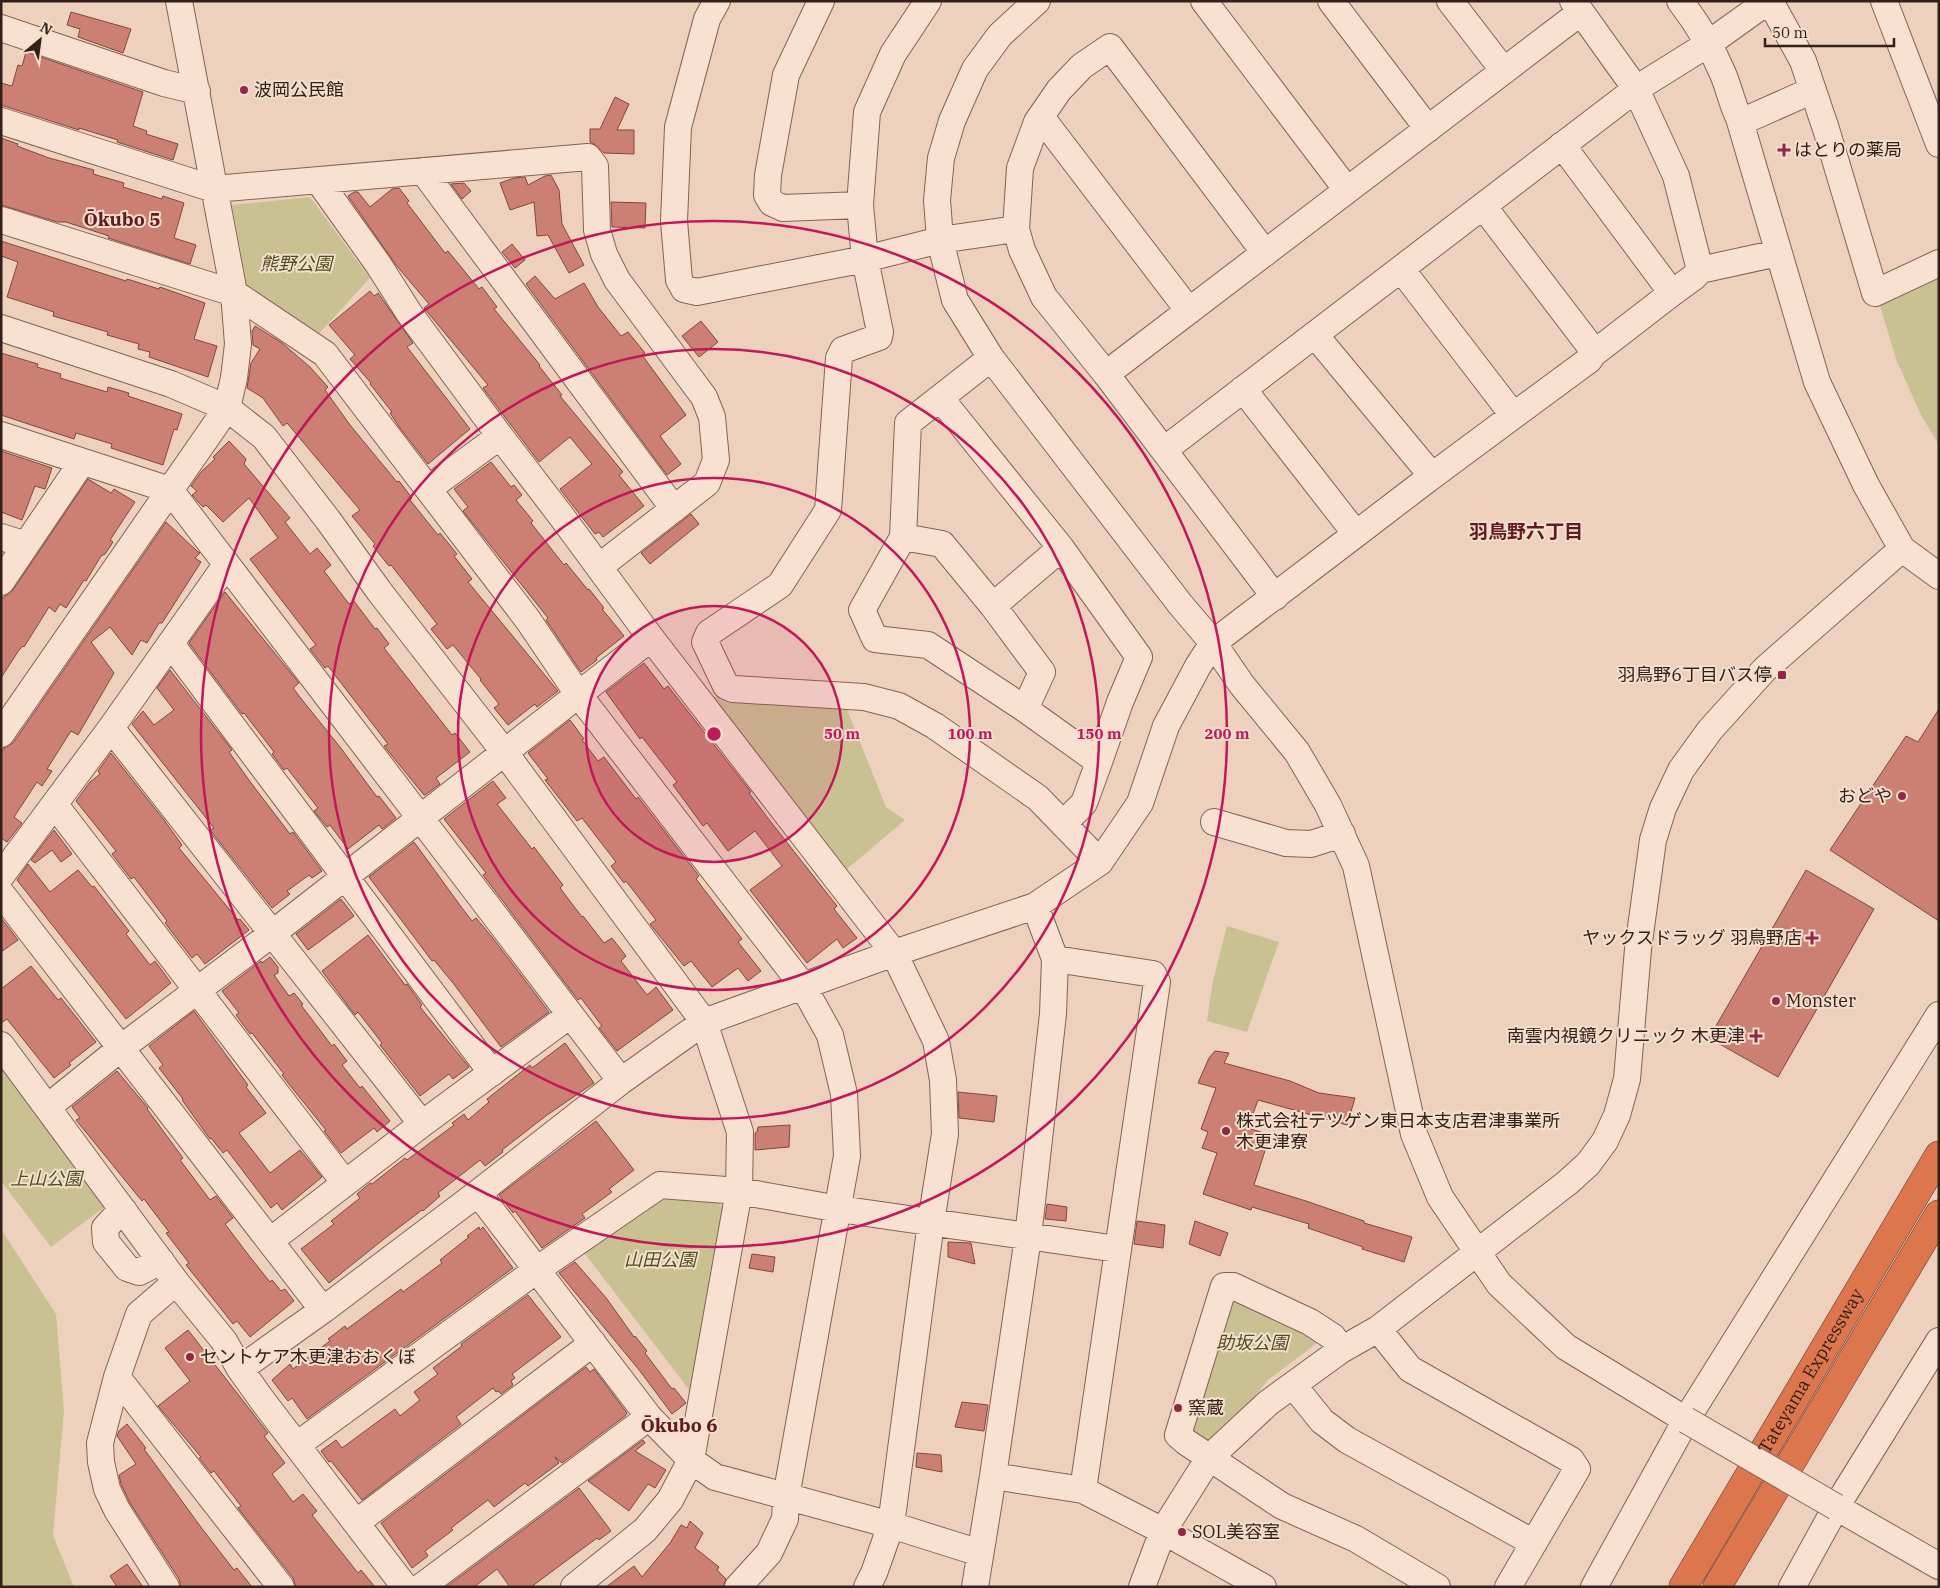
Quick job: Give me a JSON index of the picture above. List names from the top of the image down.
{
  "streets": {
    "highway": ["Tateyama Expressway"]
  },
  "districts": ["Ōkubo 5", "羽鳥野六丁目", "Ōkubo 6"],
  "parks": [
    "熊野公園",
    "上山公園",
    "山田公園",
    "助坂公園"
  ],
  "places": {
    "other": [
      "波岡公民館",
      "おどや",
      "Monster",
      "株式会社テツゲン東日本支店君津事業所 木更津寮",
      "セントケア木更津おおくぼ",
      "窯蔵",
      "SOL美容室"
    ],
    "health": ["はとりの薬局", "ヤックスドラッグ 羽鳥野店", "南雲内視鏡クリニック 木更津"],
    "transit": ["羽鳥野6丁目バス停"]
  },
  "scale_bar": "50 m",
  "north": "top right",
  "rings": [
    "50 m",
    "100 m",
    "150 m",
    "200 m"
  ]
}
